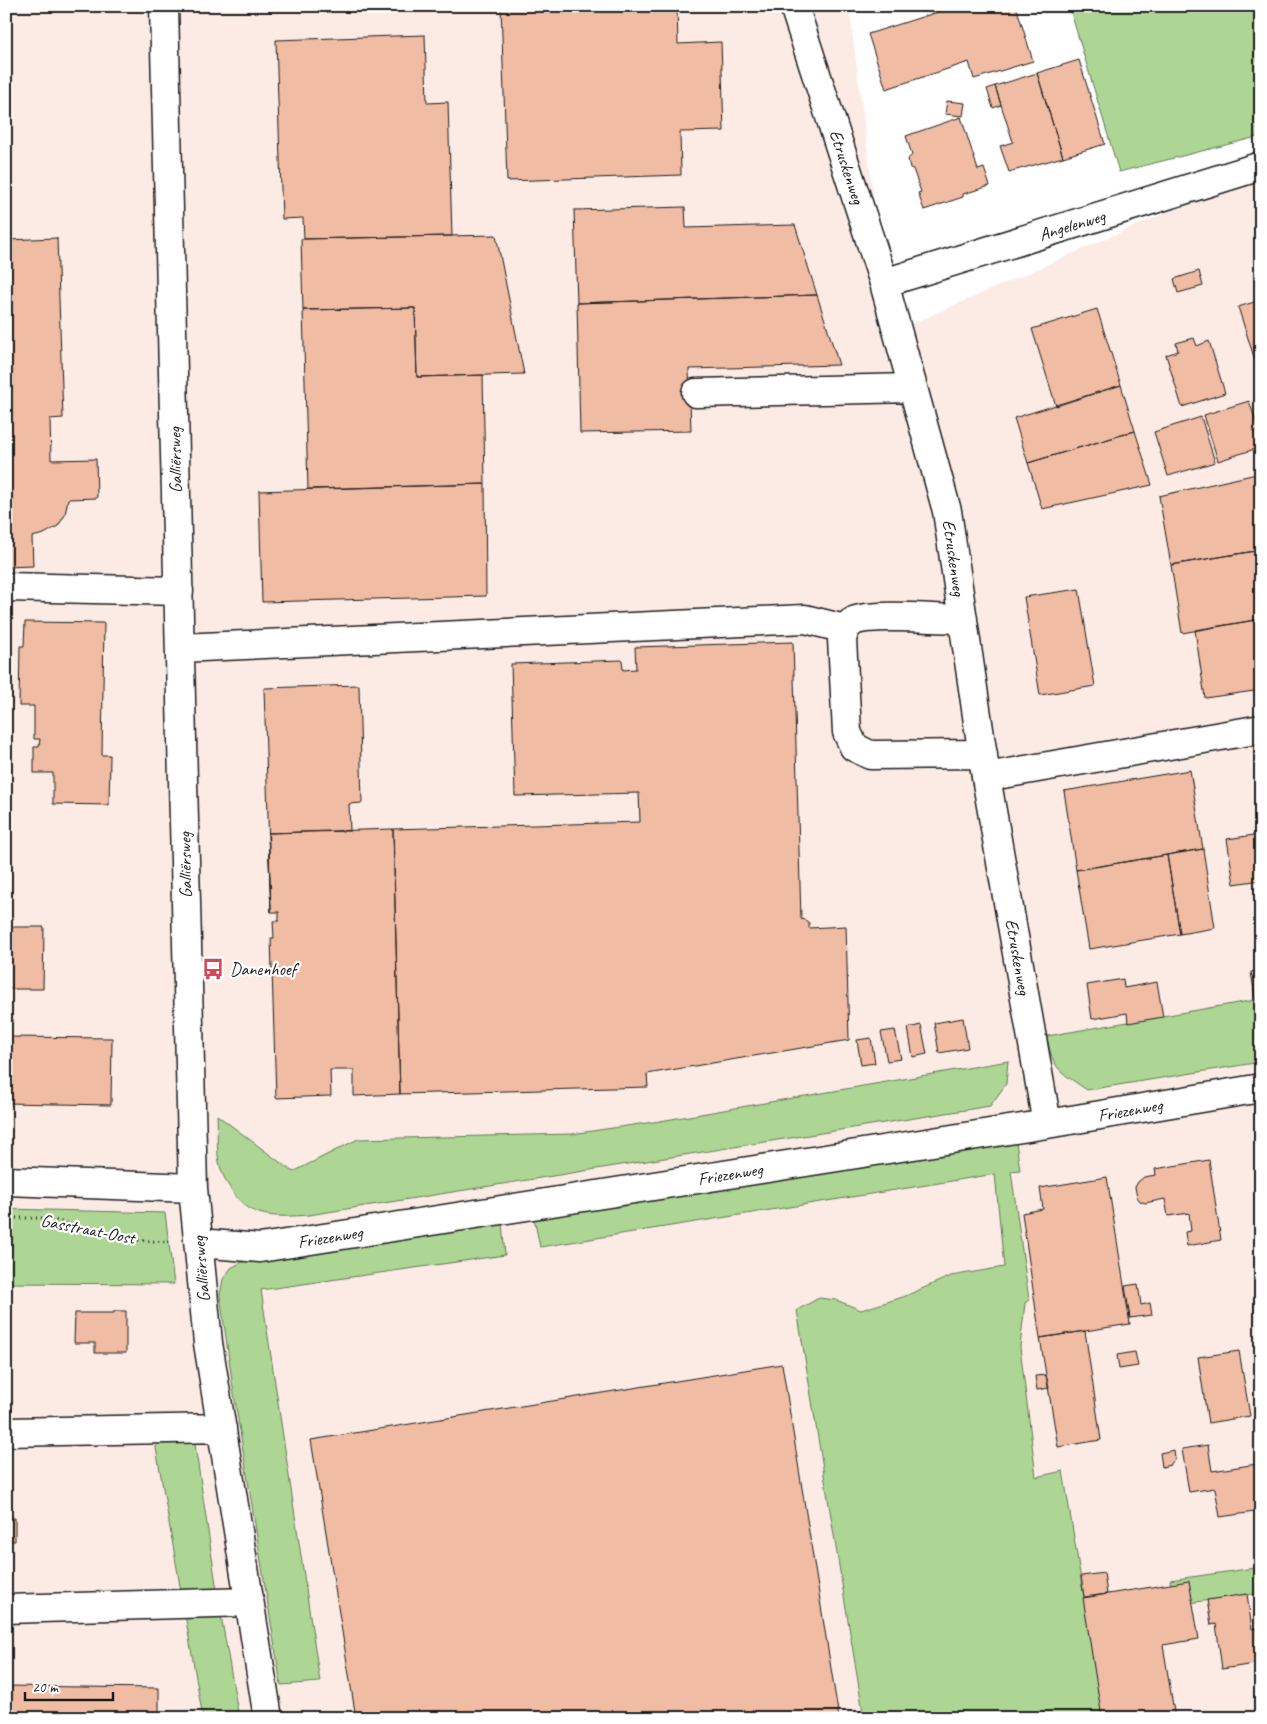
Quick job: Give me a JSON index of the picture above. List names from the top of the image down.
{
  "streets": {
    "street": [
      "Etruskenweg",
      "Angelenweg",
      "Galliërsweg",
      "Friezenweg"
    ],
    "path": ["Gasstraat-Oost"]
  },
  "crossings": [
    ["Etruskenweg", "Angelenweg"],
    ["Etruskenweg", "Friezenweg"],
    ["Galliërsweg", "Friezenweg"],
    ["Galliërsweg", "Gasstraat-Oost"],
    ["Friezenweg", "Gasstraat-Oost"]
  ],
  "places": {
    "bus stop": ["Danenhoef"]
  },
  "scale_bar": "20 m"
}
